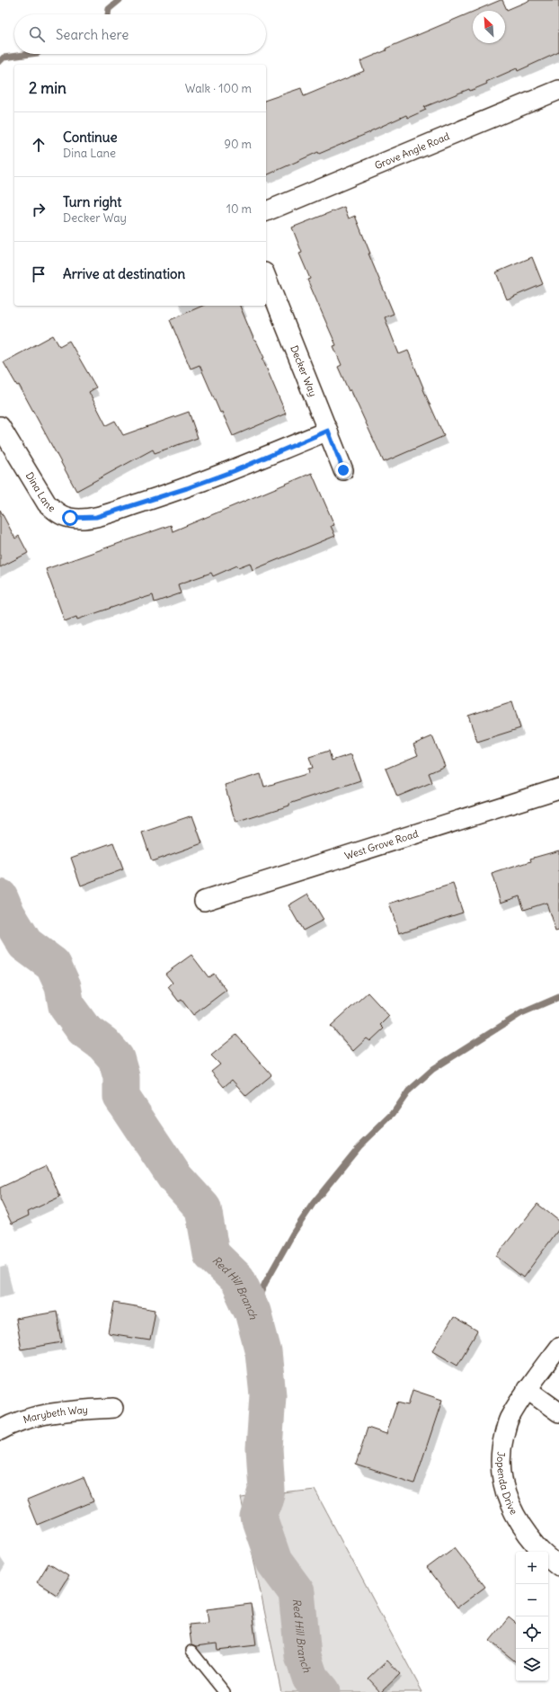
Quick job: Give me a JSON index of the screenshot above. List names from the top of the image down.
{
  "streets": {
    "street": [
      "Grove Angle Road",
      "Decker Way",
      "Dina Lane",
      "West Grove Road",
      "Marybeth Way",
      "Jopenda Drive"
    ]
  },
  "crossings": [
    ["Decker Way", "Dina Lane"]
  ],
  "water": ["Red Hill Branch"],
  "north": "top left",
  "page": {
    "search": "Search here",
    "heading": ["2 min", "Walk · 100 m"],
    "list": [
      ["Continue", "Dina Lane", "90 m"],
      ["Turn right", "Decker Way", "10 m"],
      "Arrive at destination"
    ],
    "map_buttons": ["+", "−"]
  }
}
